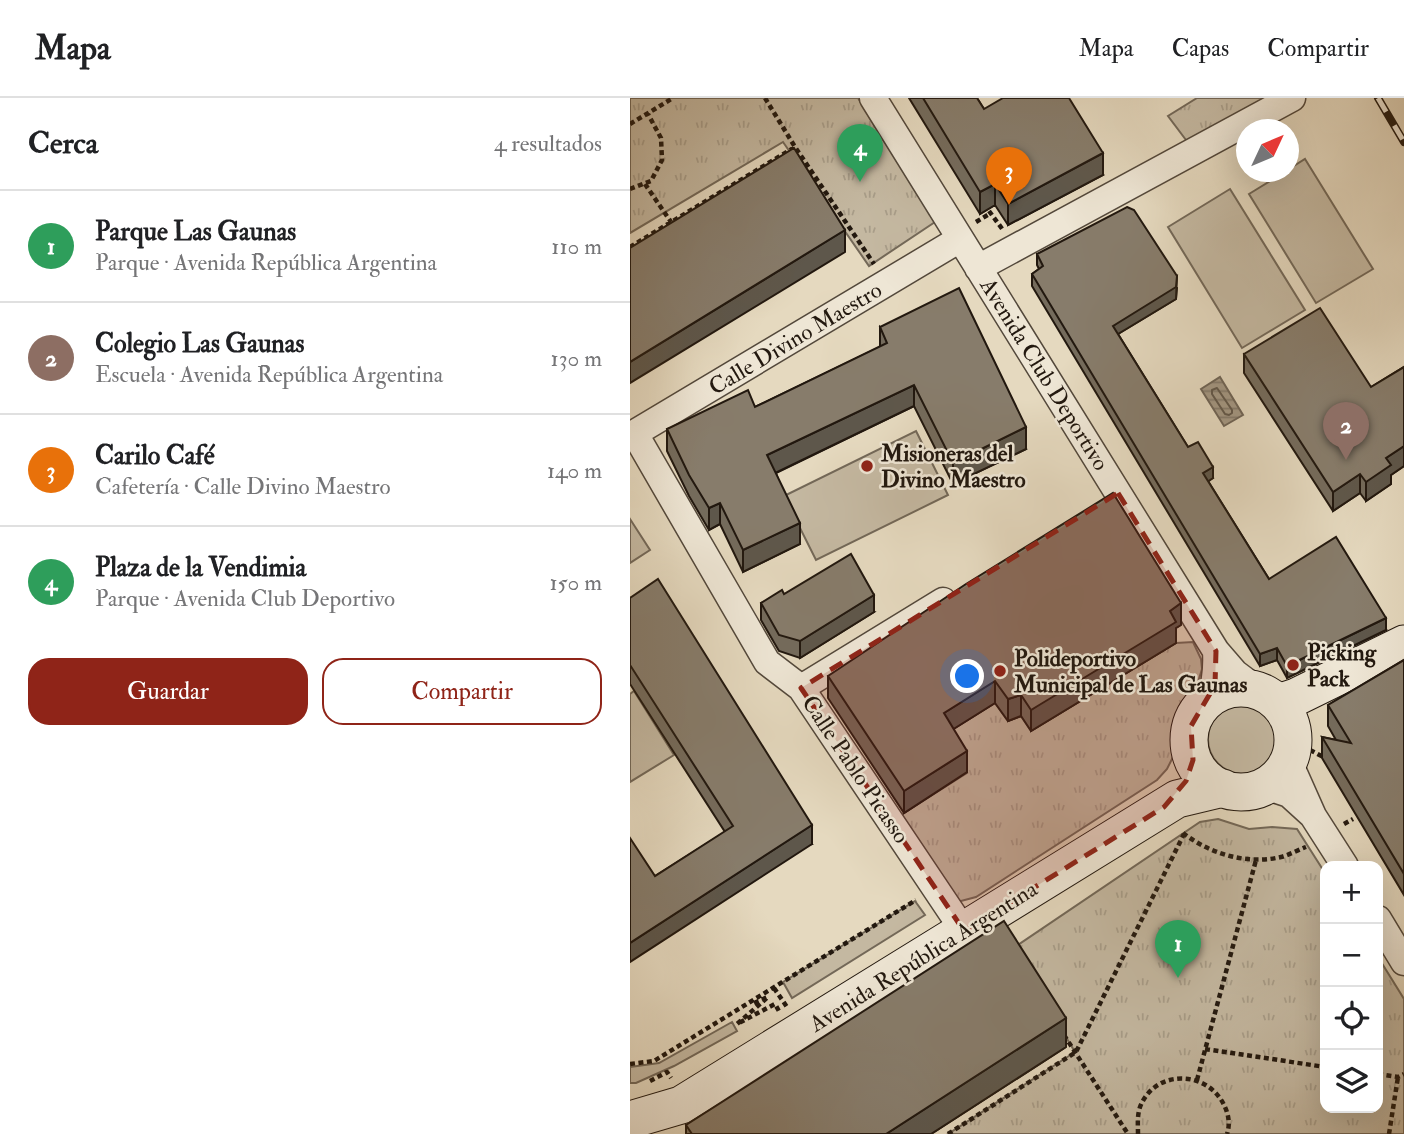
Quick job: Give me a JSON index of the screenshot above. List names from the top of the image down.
{
  "streets": {
    "main road": ["Avenida República Argentina"],
    "street": ["Calle Divino Maestro", "Avenida Club Deportivo", "Calle Pablo Picasso"]
  },
  "crossings": [
    ["Calle Divino Maestro", "Avenida Club Deportivo"],
    ["Calle Divino Maestro", "Calle Pablo Picasso"],
    ["Avenida Club Deportivo", "Avenida República Argentina"],
    ["Calle Pablo Picasso", "Avenida República Argentina"]
  ],
  "places": ["Misioneras del Divino Maestro", "Picking Pack", "Polideportivo Municipal de Las Gaunas"],
  "north": "top right",
  "page": {
    "header": "Mapa",
    "nav": ["Mapa", "Capas", "Compartir"],
    "heading": ["Cerca", "4 resultados"],
    "pins": [
      "4",
      "3",
      "2",
      "1"
    ],
    "list": [
      {
        "mark": "1",
        "name": "Parque Las Gaunas",
        "note": "Parque · Avenida República Argentina",
        "value": "110 m"
      },
      {
        "mark": "2",
        "name": "Colegio Las Gaunas",
        "note": "Escuela · Avenida República Argentina",
        "value": "130 m"
      },
      {
        "mark": "3",
        "name": "Carilo Café",
        "note": "Cafetería · Calle Divino Maestro",
        "value": "140 m"
      },
      {
        "mark": "4",
        "name": "Plaza de la Vendimia",
        "note": "Parque · Avenida Club Deportivo",
        "value": "150 m"
      }
    ],
    "buttons": ["Guardar", "Compartir"],
    "map_buttons": ["+", "−"]
  }
}
